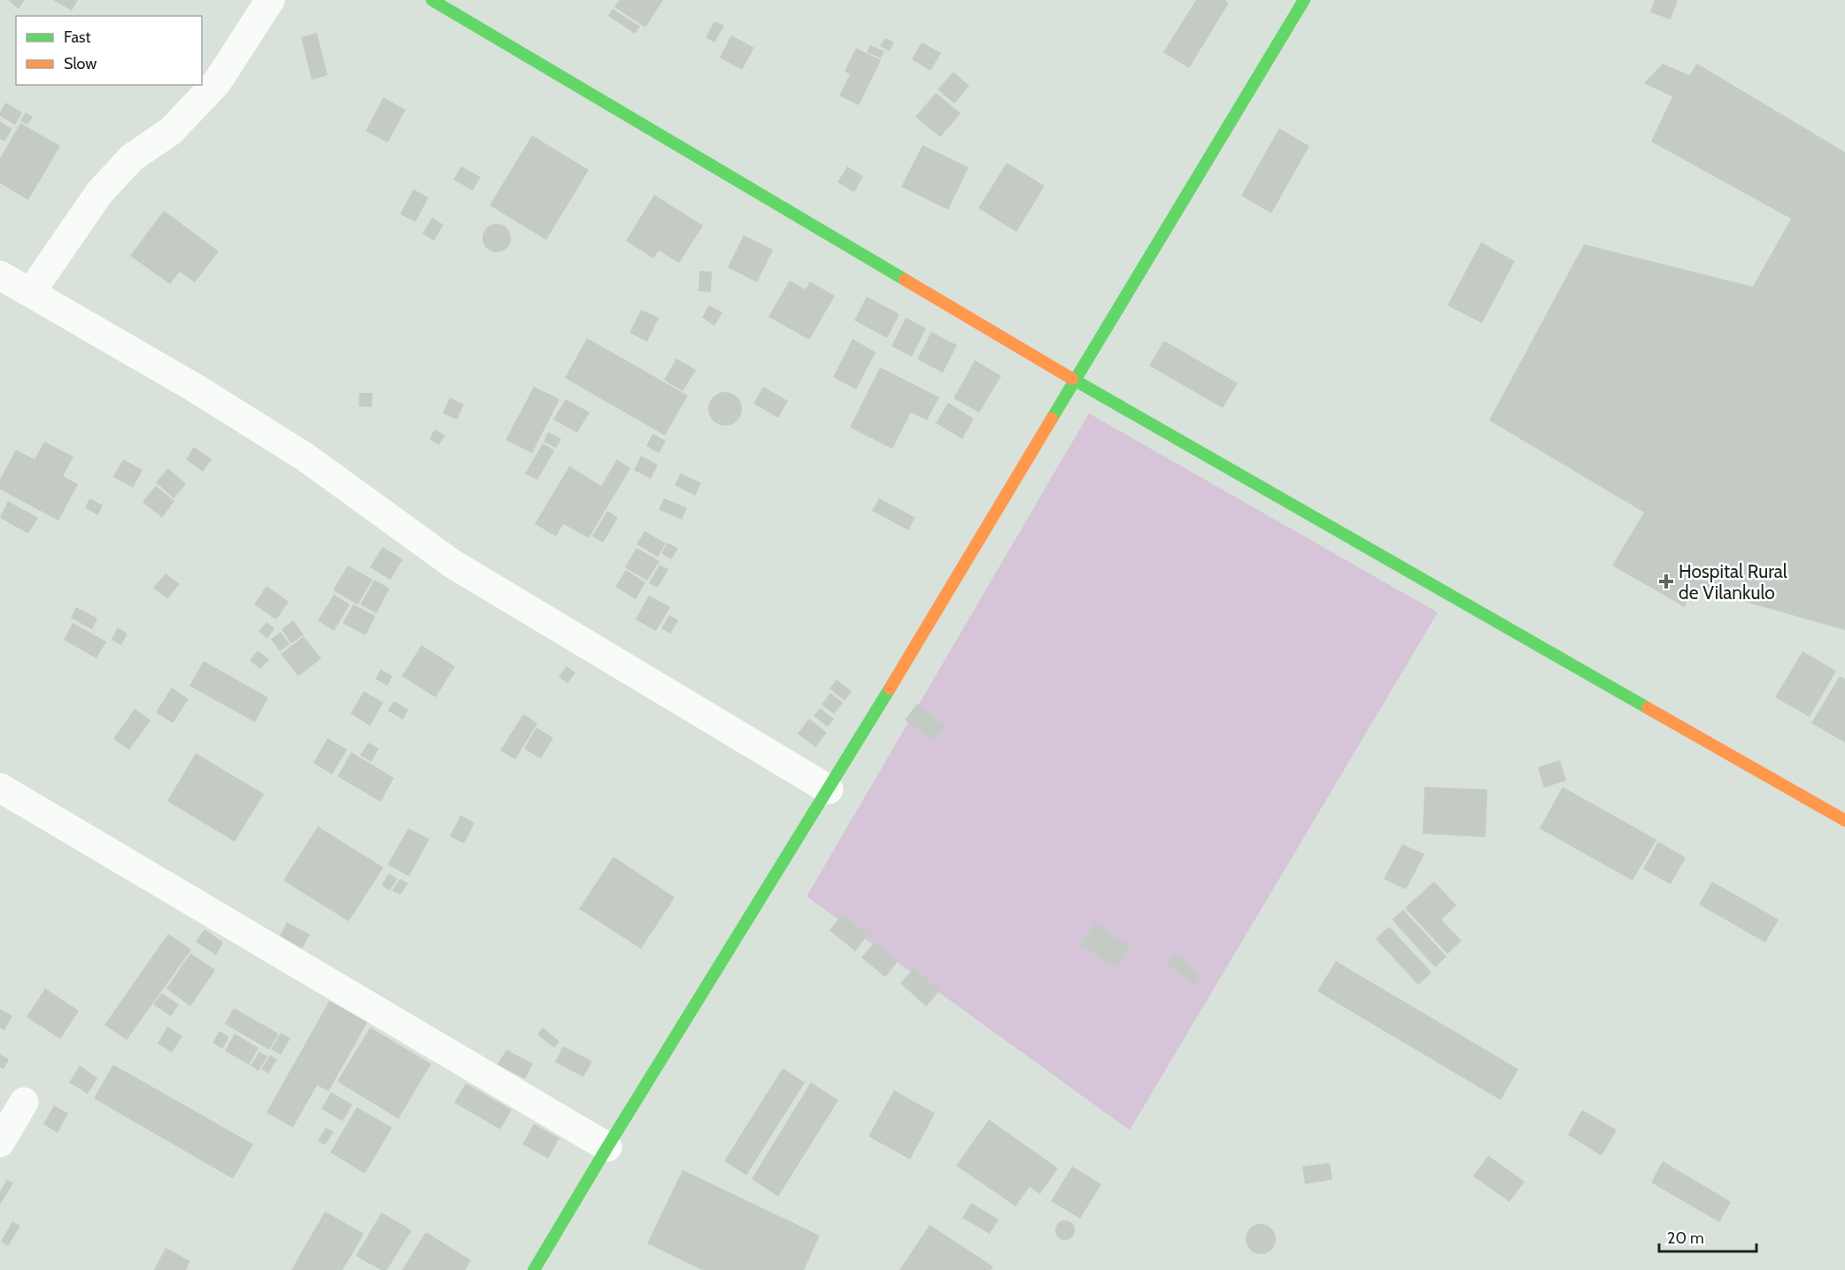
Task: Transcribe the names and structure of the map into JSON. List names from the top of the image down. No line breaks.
{"places":{"health":["Hospital Rural de Vilankulo"]},"legend":["Fast","Slow"],"scale_bar":"20 m"}
